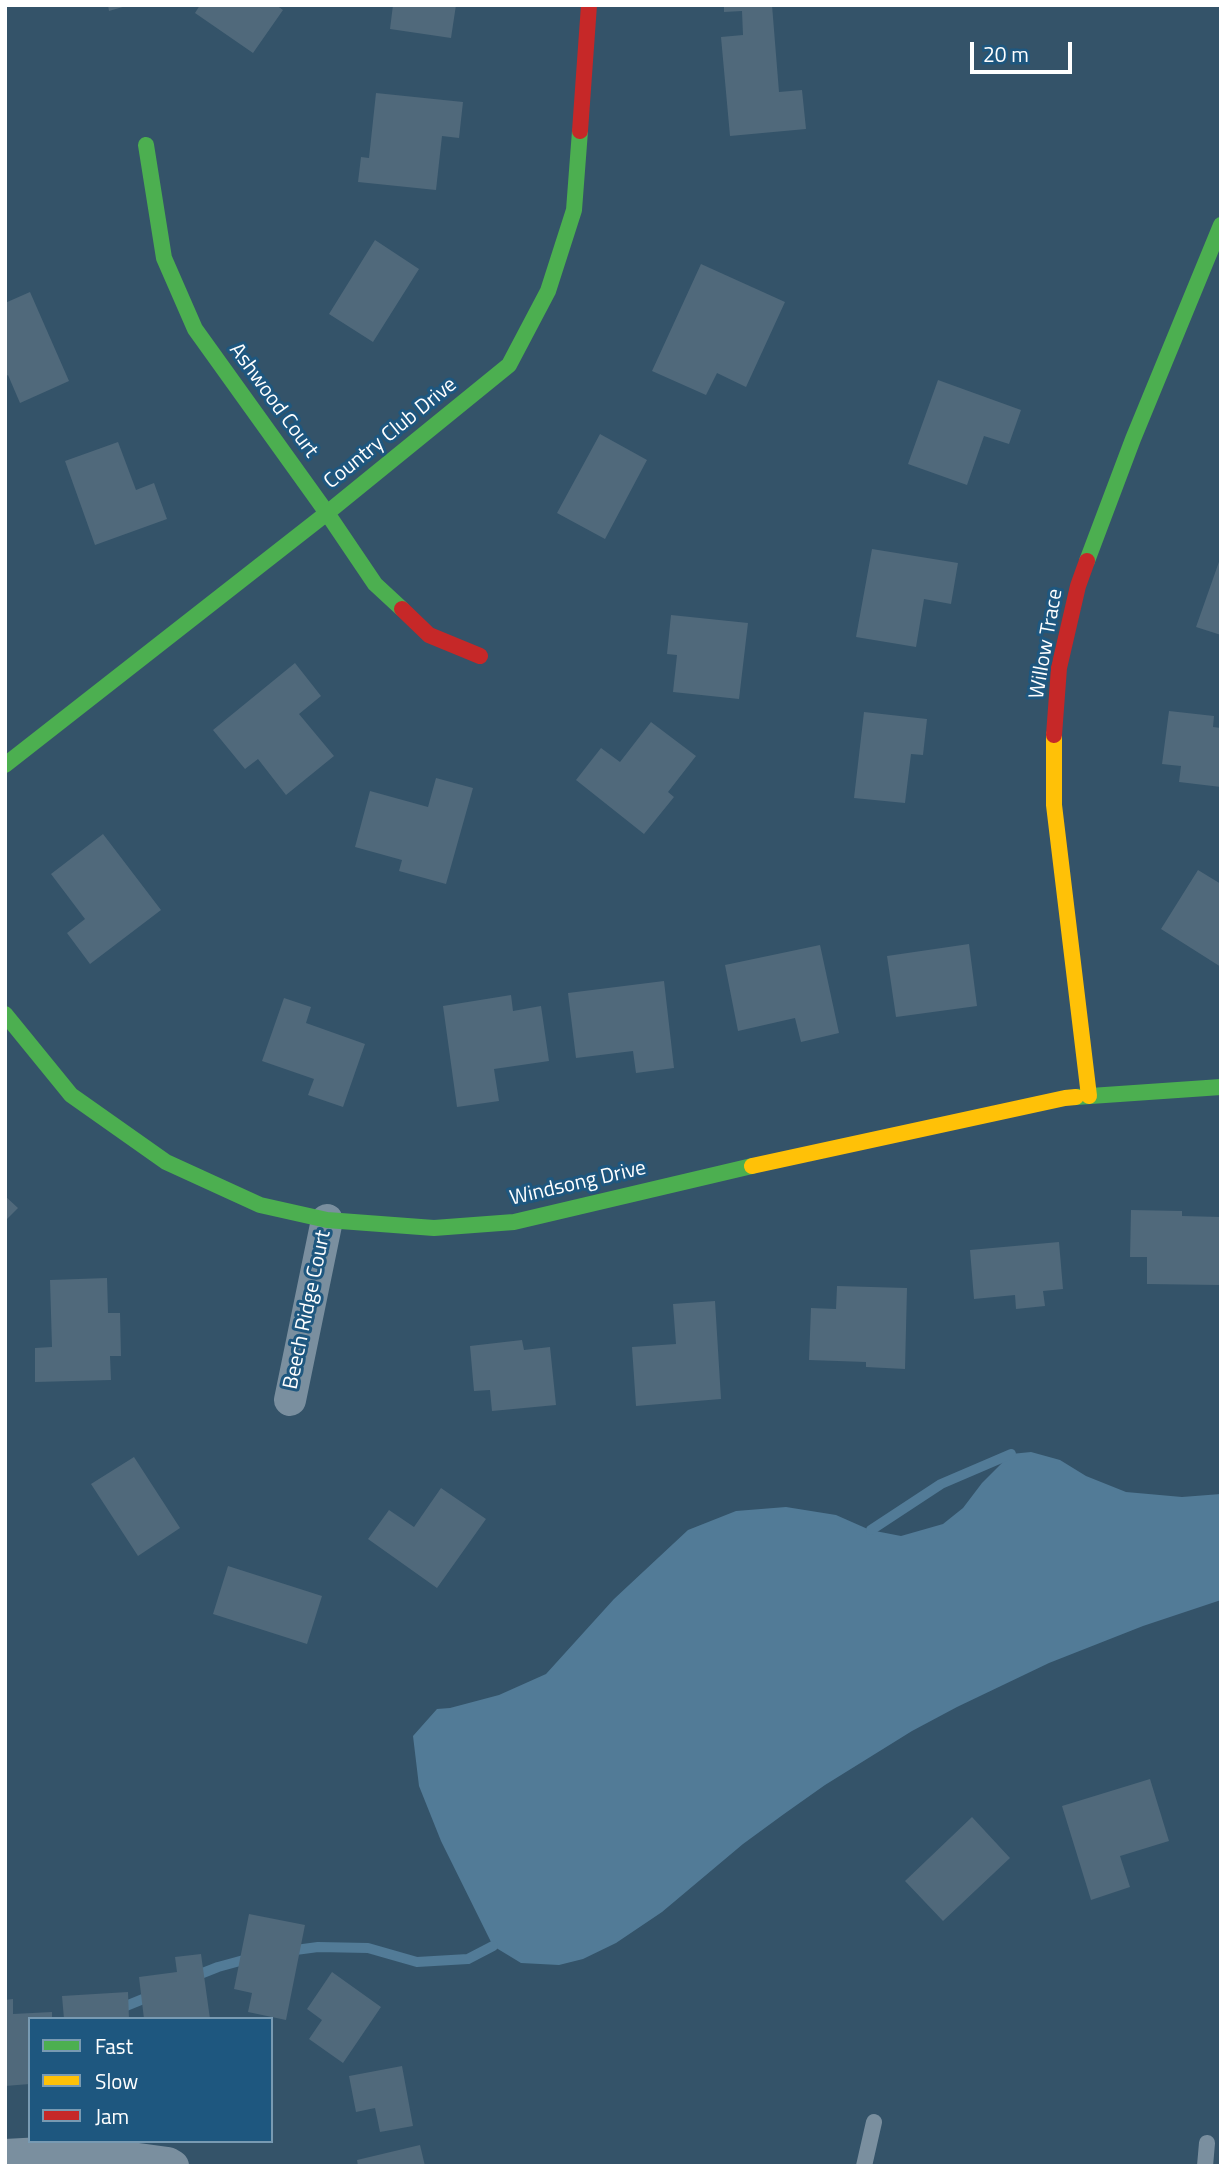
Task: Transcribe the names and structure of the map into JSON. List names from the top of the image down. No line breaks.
{"streets":{"street":["Ashwood Court","Country Club Drive","Willow Trace","Windsong Drive","Beech Ridge Court"]},"crossings":[["Ashwood Court","Country Club Drive"],["Willow Trace","Windsong Drive"],["Windsong Drive","Beech Ridge Court"]],"legend":["Fast","Slow","Jam"],"scale_bar":"20 m"}
